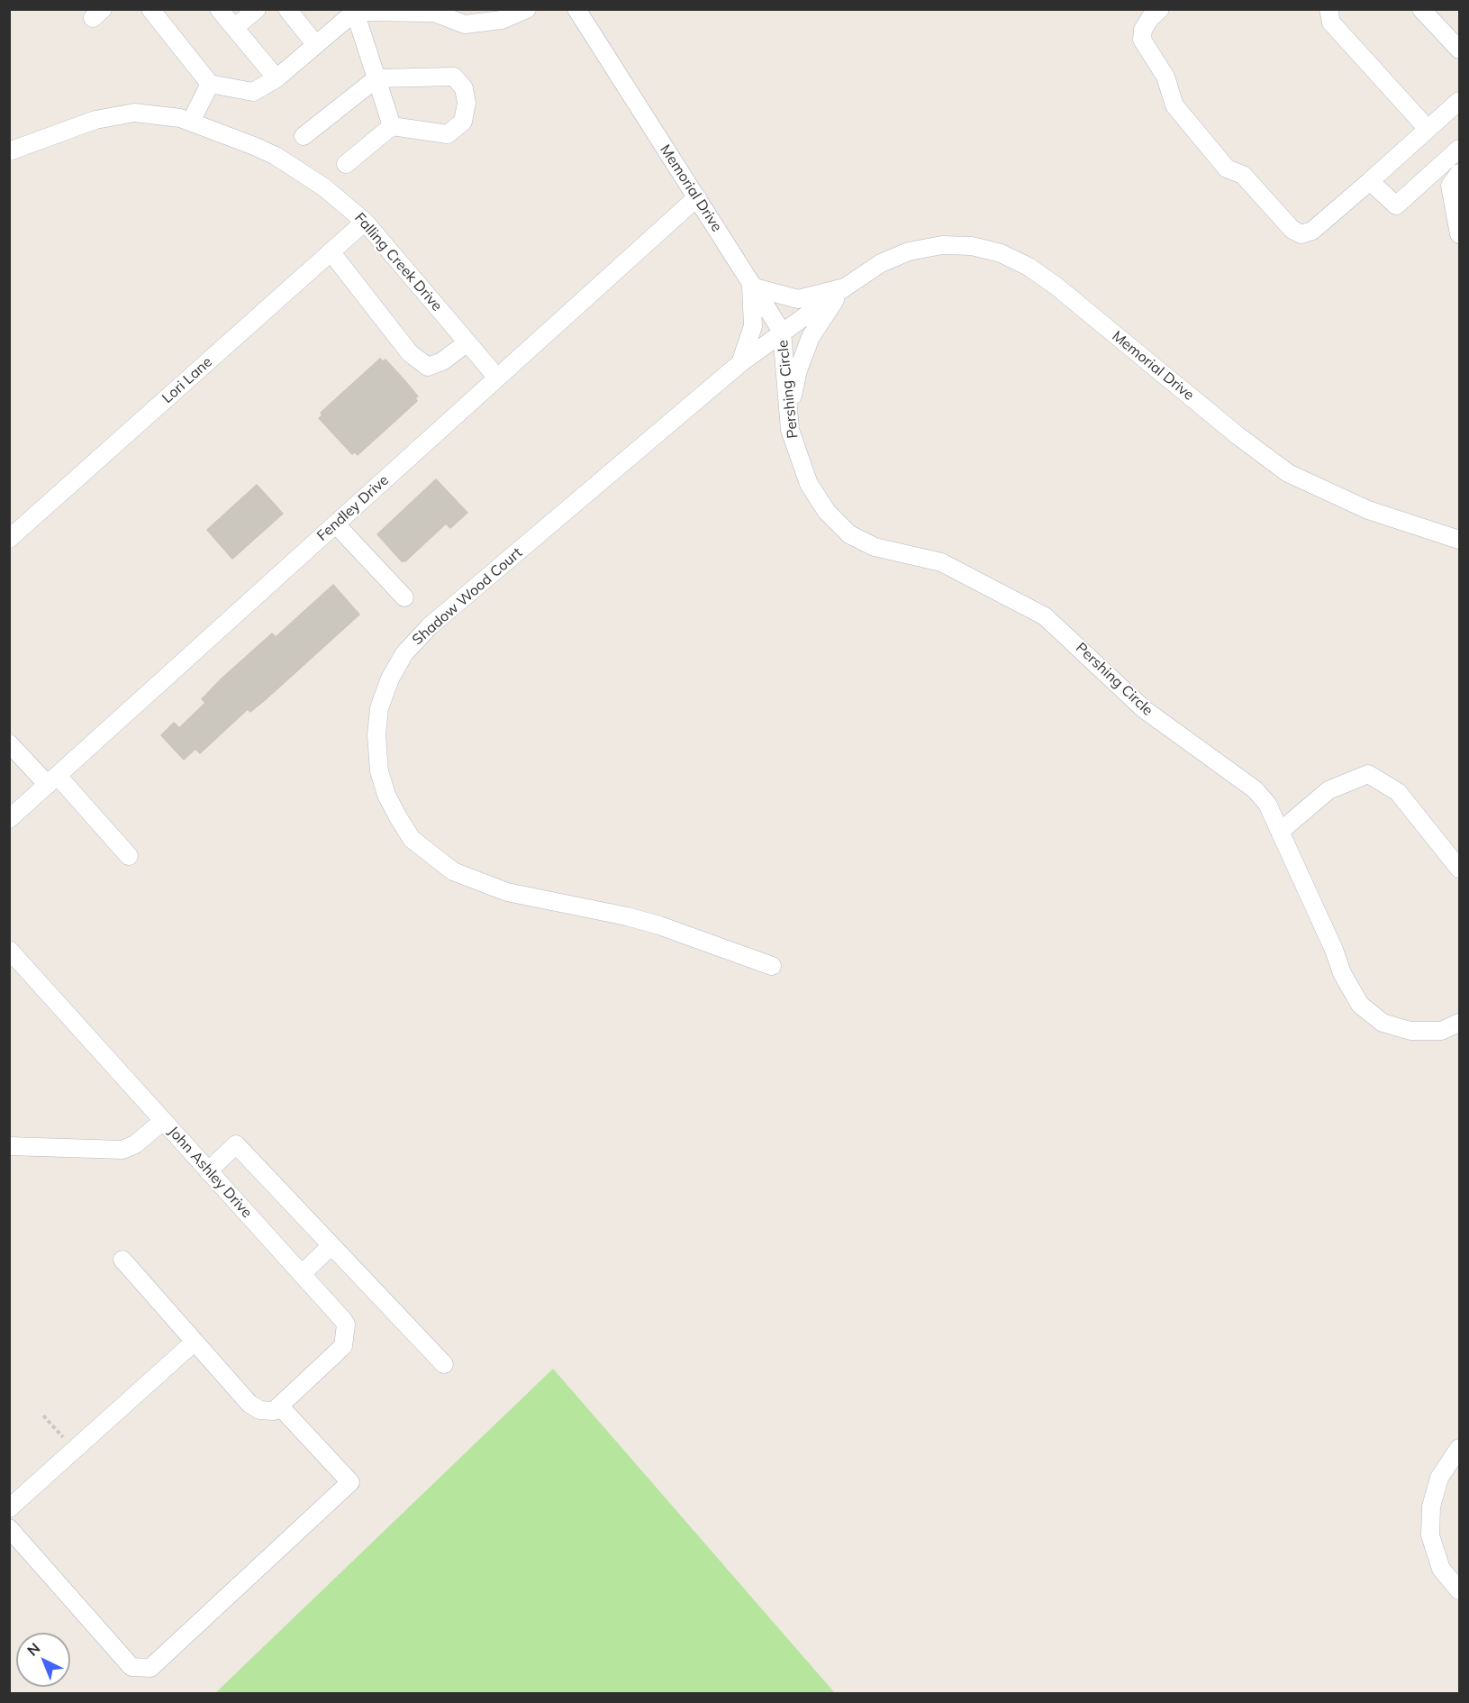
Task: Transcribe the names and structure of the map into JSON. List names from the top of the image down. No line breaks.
{"streets":{"street":["Memorial Drive","Falling Creek Drive","Lori Lane","Pershing Circle","Fendley Drive","Shadow Wood Court","John Ashley Drive"]},"crossings":[["Memorial Drive","Pershing Circle"],["Memorial Drive","Fendley Drive"],["Falling Creek Drive","Lori Lane"],["Falling Creek Drive","Fendley Drive"],["Pershing Circle","Shadow Wood Court"]],"north":"top left"}
